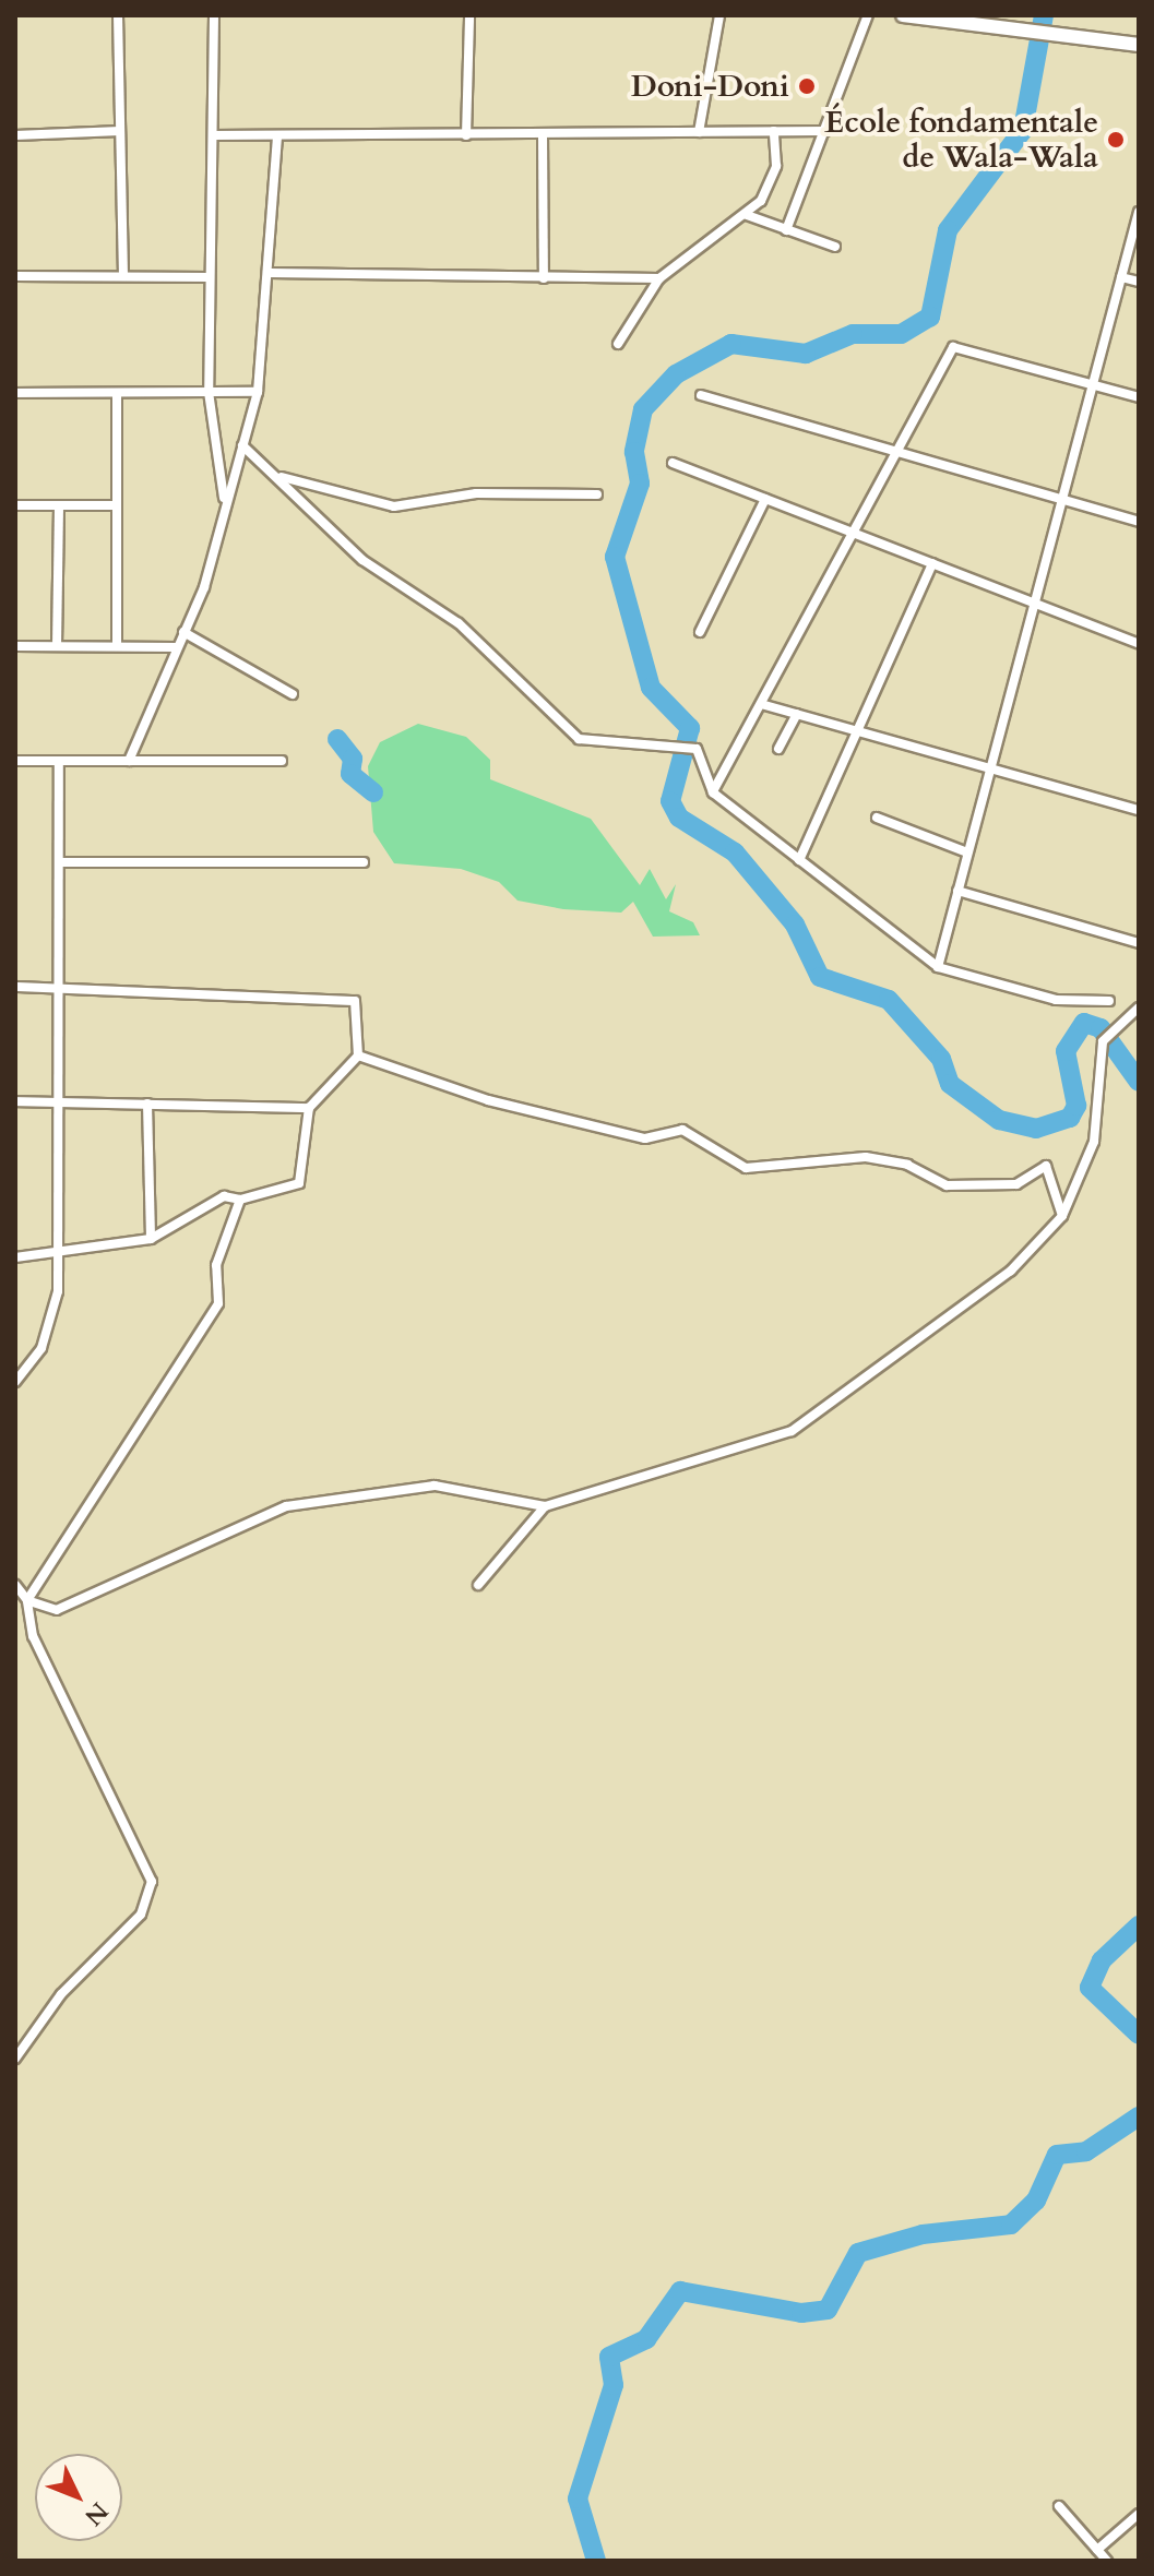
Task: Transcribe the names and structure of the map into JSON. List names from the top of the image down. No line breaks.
{"places":["Doni-Doni","École fondamentale de Wala-Wala"],"north":"bottom right"}
